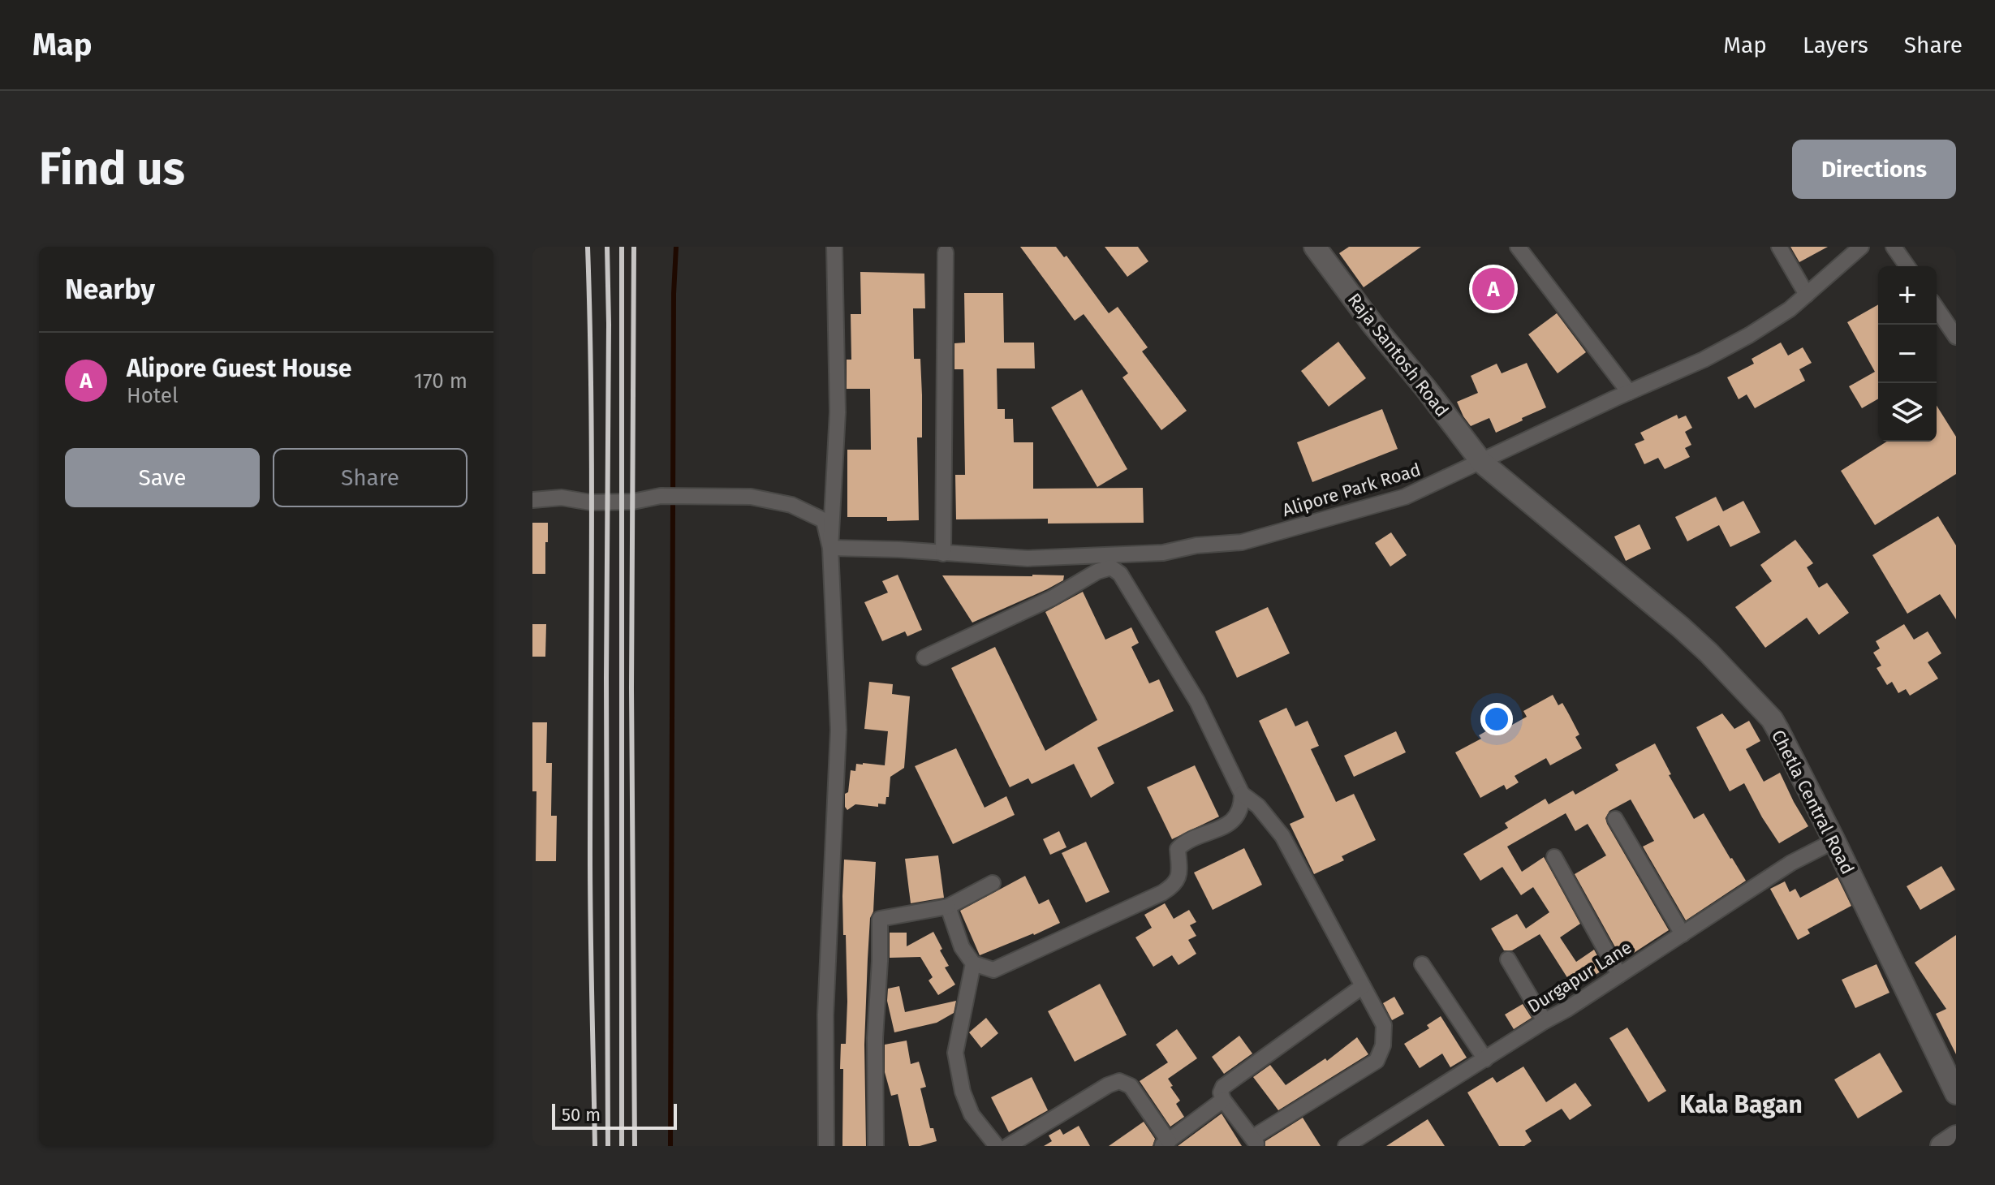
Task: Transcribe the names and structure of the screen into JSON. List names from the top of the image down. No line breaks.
{"streets":{"main road":["Raja Santosh Road","Chetla Central Road"],"street":["Alipore Park Road","Durgapur Lane"]},"crossings":[["Raja Santosh Road","Alipore Park Road"],["Raja Santosh Road","Chetla Central Road"],["Alipore Park Road","Chetla Central Road"],["Chetla Central Road","Durgapur Lane"]],"districts":["Kala Bagan"],"scale_bar":"50 m","page":{"header":"Map","nav":["Map","Layers","Share"],"buttons":["Directions",["Save","Share"]],"title":"Find us","heading":"Nearby","pins":"A","map_buttons":["+","−"],"list":[{"mark":"A","name":"Alipore Guest House","note":"Hotel","value":"170 m"}],"scale":"50 m"}}
